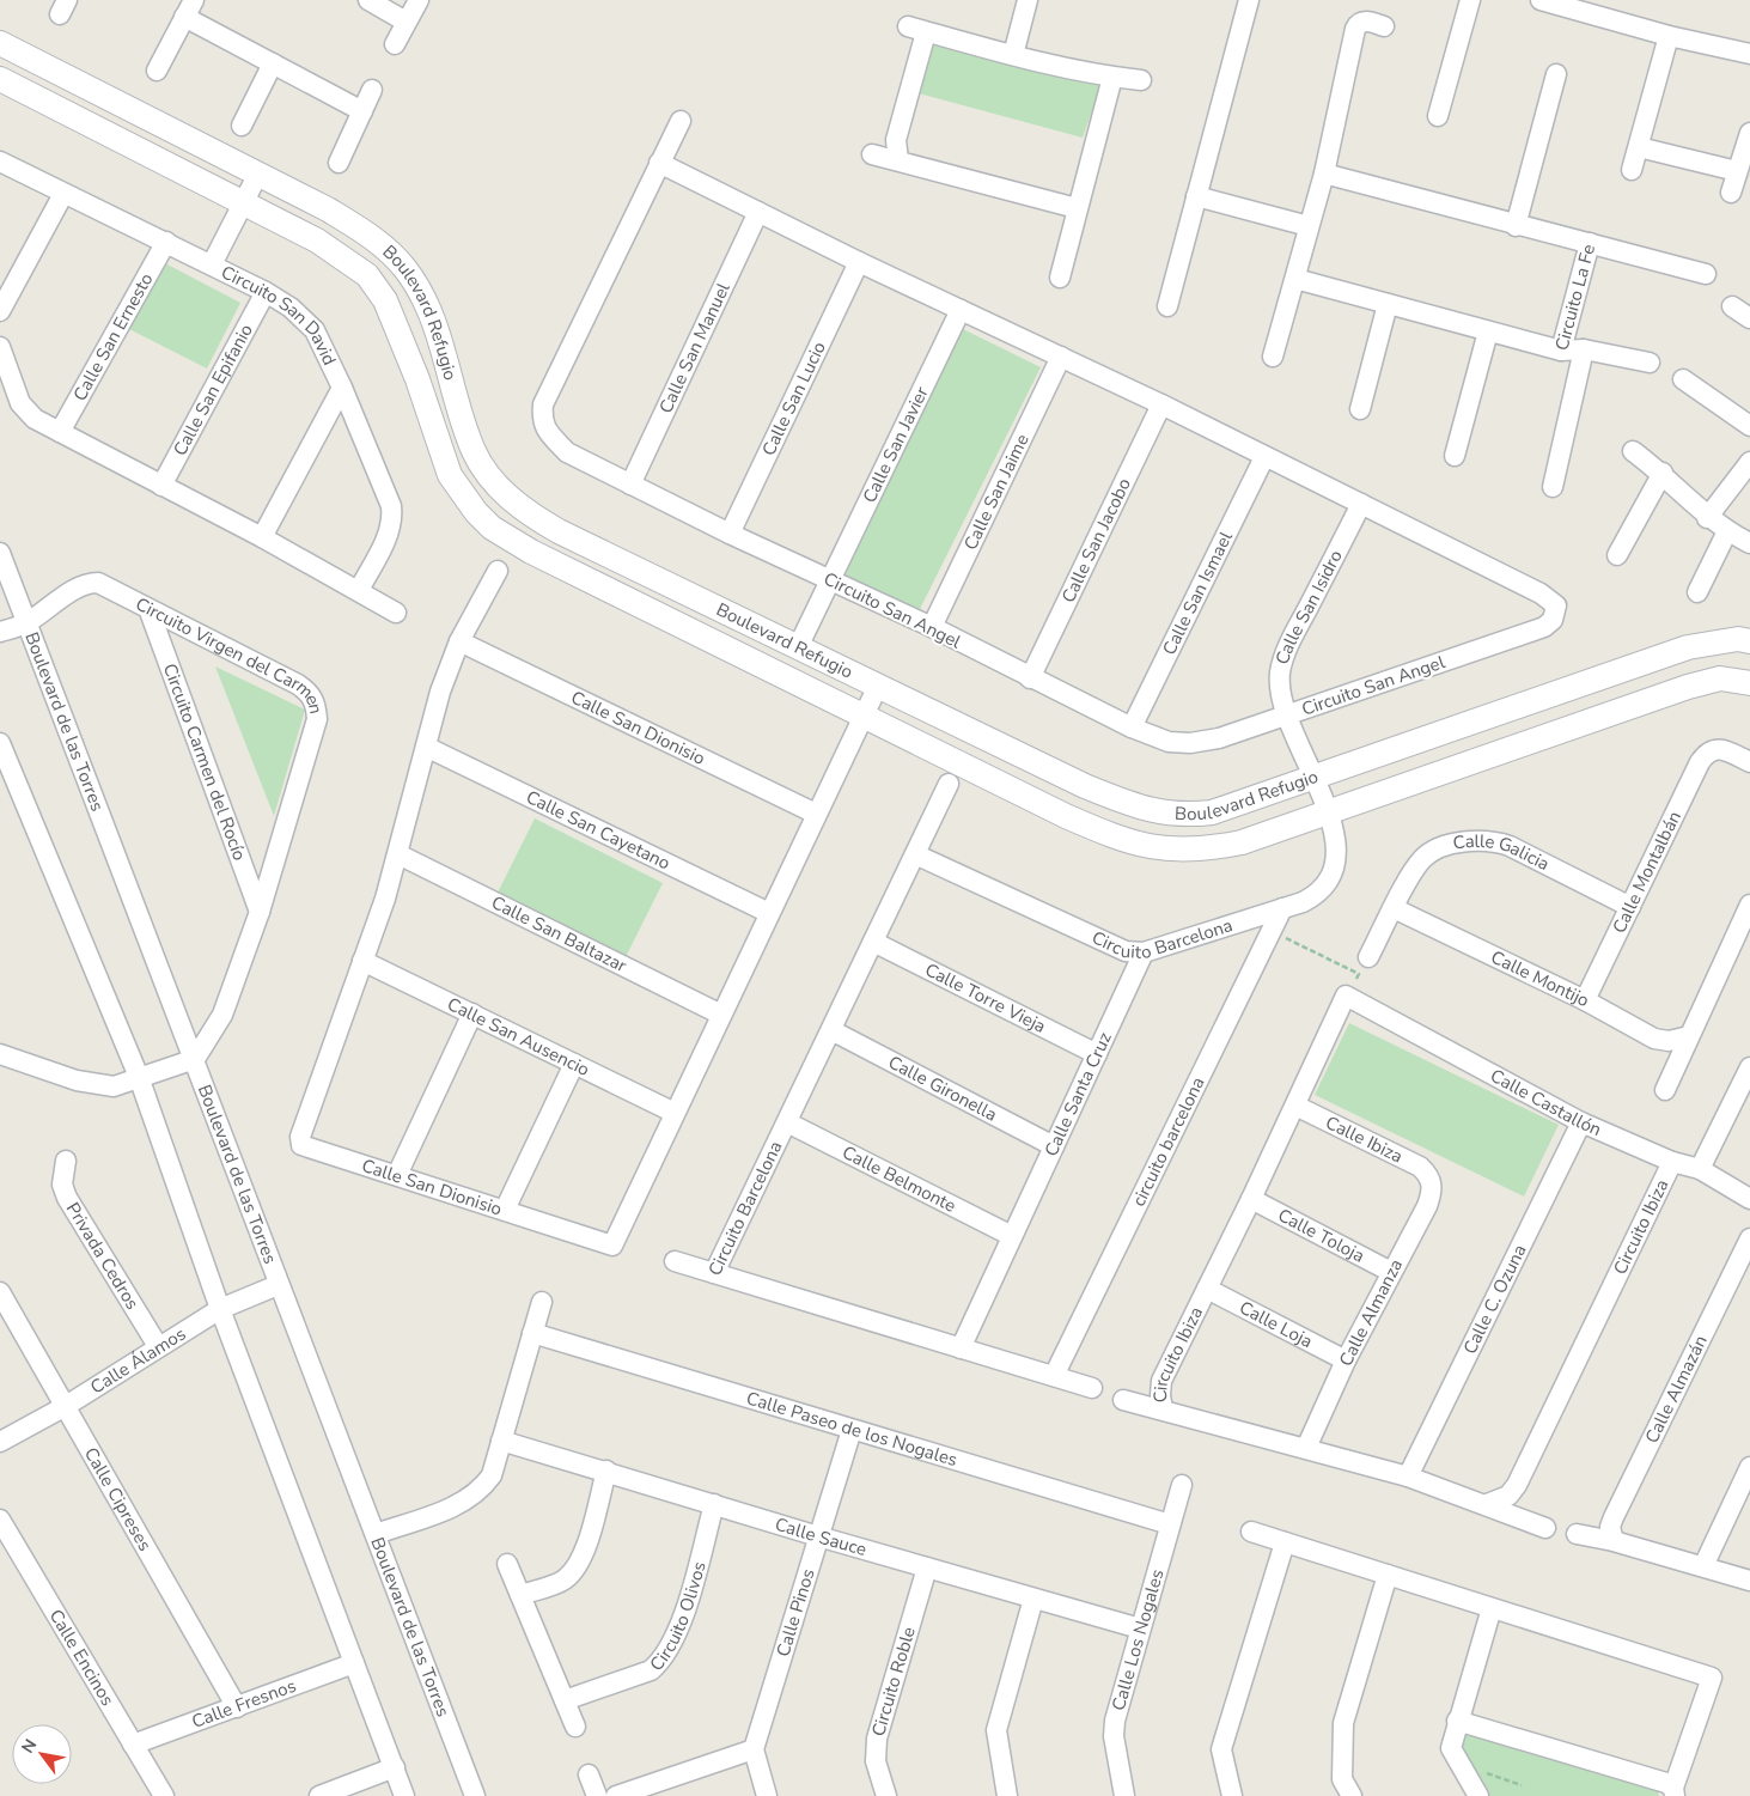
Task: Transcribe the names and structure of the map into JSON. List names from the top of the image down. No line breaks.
{"streets":{"street":["Circuito La Fe","Boulevard Refugio","Circuito San David","Calle San Ernesto","Calle San Manuel","Calle San Epifanio","Calle San Lucio","Calle San Javier","Calle San Jaime","Calle San Jacobo","Calle San Ismael","Calle San Isidro","Circuito San Angel","Circuito Virgen del Carmen","Boulevard de las Torres","Calle San Dionisio","Circuito Carmen del Rocío","Calle San Cayetano","Calle Galicia","Calle Montalbán","Circuito Barcelona","Calle San Baltazar","Calle Montijo","Calle Torre Vieja","Calle San Ausencio","Calle Gironella","Calle Santa Cruz","Calle Castallón","Calle Ibiza","circuito barcelona","Calle Belmonte","Circuito Ibiza","Calle Toloja","Privada Cedros","Calle C. Ozuna","Calle Almanza","Calle Loja","Calle Álamos","Calle Almazán","Calle Paseo de los Nogales","Calle Cipreses","Calle Sauce","Circuito Olivos","Calle Pinos","Calle Los Nogales","Calle Encinos","Circuito Roble","Calle Fresnos"]},"crossings":[["Boulevard Refugio","Calle San Javier"],["Boulevard Refugio","Calle San Dionisio"],["Boulevard Refugio","Circuito Barcelona"],["Circuito San David","Calle San Ernesto"],["Circuito San David","Calle San Epifanio"],["Calle San Manuel","Circuito San Angel"],["Calle San Lucio","Circuito San Angel"],["Calle San Javier","Circuito San Angel"],["Calle San Jaime","Circuito San Angel"],["Calle San Jacobo","Circuito San Angel"],["Calle San Ismael","Circuito San Angel"],["Calle San Isidro","Circuito San Angel"],["Circuito Virgen del Carmen","Boulevard de las Torres"],["Circuito Virgen del Carmen","Circuito Carmen del Rocío"],["Boulevard de las Torres","Calle Álamos"],["Calle San Dionisio","Calle San Cayetano"],["Calle San Dionisio","Calle San Baltazar"],["Calle San Dionisio","Calle San Ausencio"],["Calle Galicia","Calle Montalbán"],["Calle Galicia","Calle Montijo"],["Calle Montalbán","Calle Montijo"],["Circuito Barcelona","Calle Torre Vieja"],["Circuito Barcelona","Calle Gironella"],["Circuito Barcelona","Calle Santa Cruz"],["Circuito Barcelona","circuito barcelona"],["Circuito Barcelona","Calle Belmonte"],["Calle Torre Vieja","Calle Santa Cruz"],["Calle Gironella","Calle Santa Cruz"],["Calle Santa Cruz","Calle Belmonte"],["Calle Castallón","Circuito Ibiza"],["Calle Castallón","Calle C. Ozuna"],["Calle Ibiza","Circuito Ibiza"],["Calle Ibiza","Calle Almanza"],["Circuito Ibiza","Calle Toloja"],["Circuito Ibiza","Calle C. Ozuna"],["Circuito Ibiza","Calle Almanza"],["Circuito Ibiza","Calle Loja"],["Calle Toloja","Calle Almanza"],["Privada Cedros","Calle Álamos"],["Calle Almanza","Calle Loja"],["Calle Álamos","Calle Cipreses"],["Calle Paseo de los Nogales","Calle Pinos"],["Calle Paseo de los Nogales","Calle Los Nogales"],["Calle Cipreses","Calle Fresnos"],["Calle Sauce","Circuito Olivos"],["Calle Sauce","Calle Pinos"],["Calle Sauce","Calle Los Nogales"],["Calle Sauce","Circuito Roble"],["Calle Encinos","Calle Fresnos"]],"north":"top left"}
